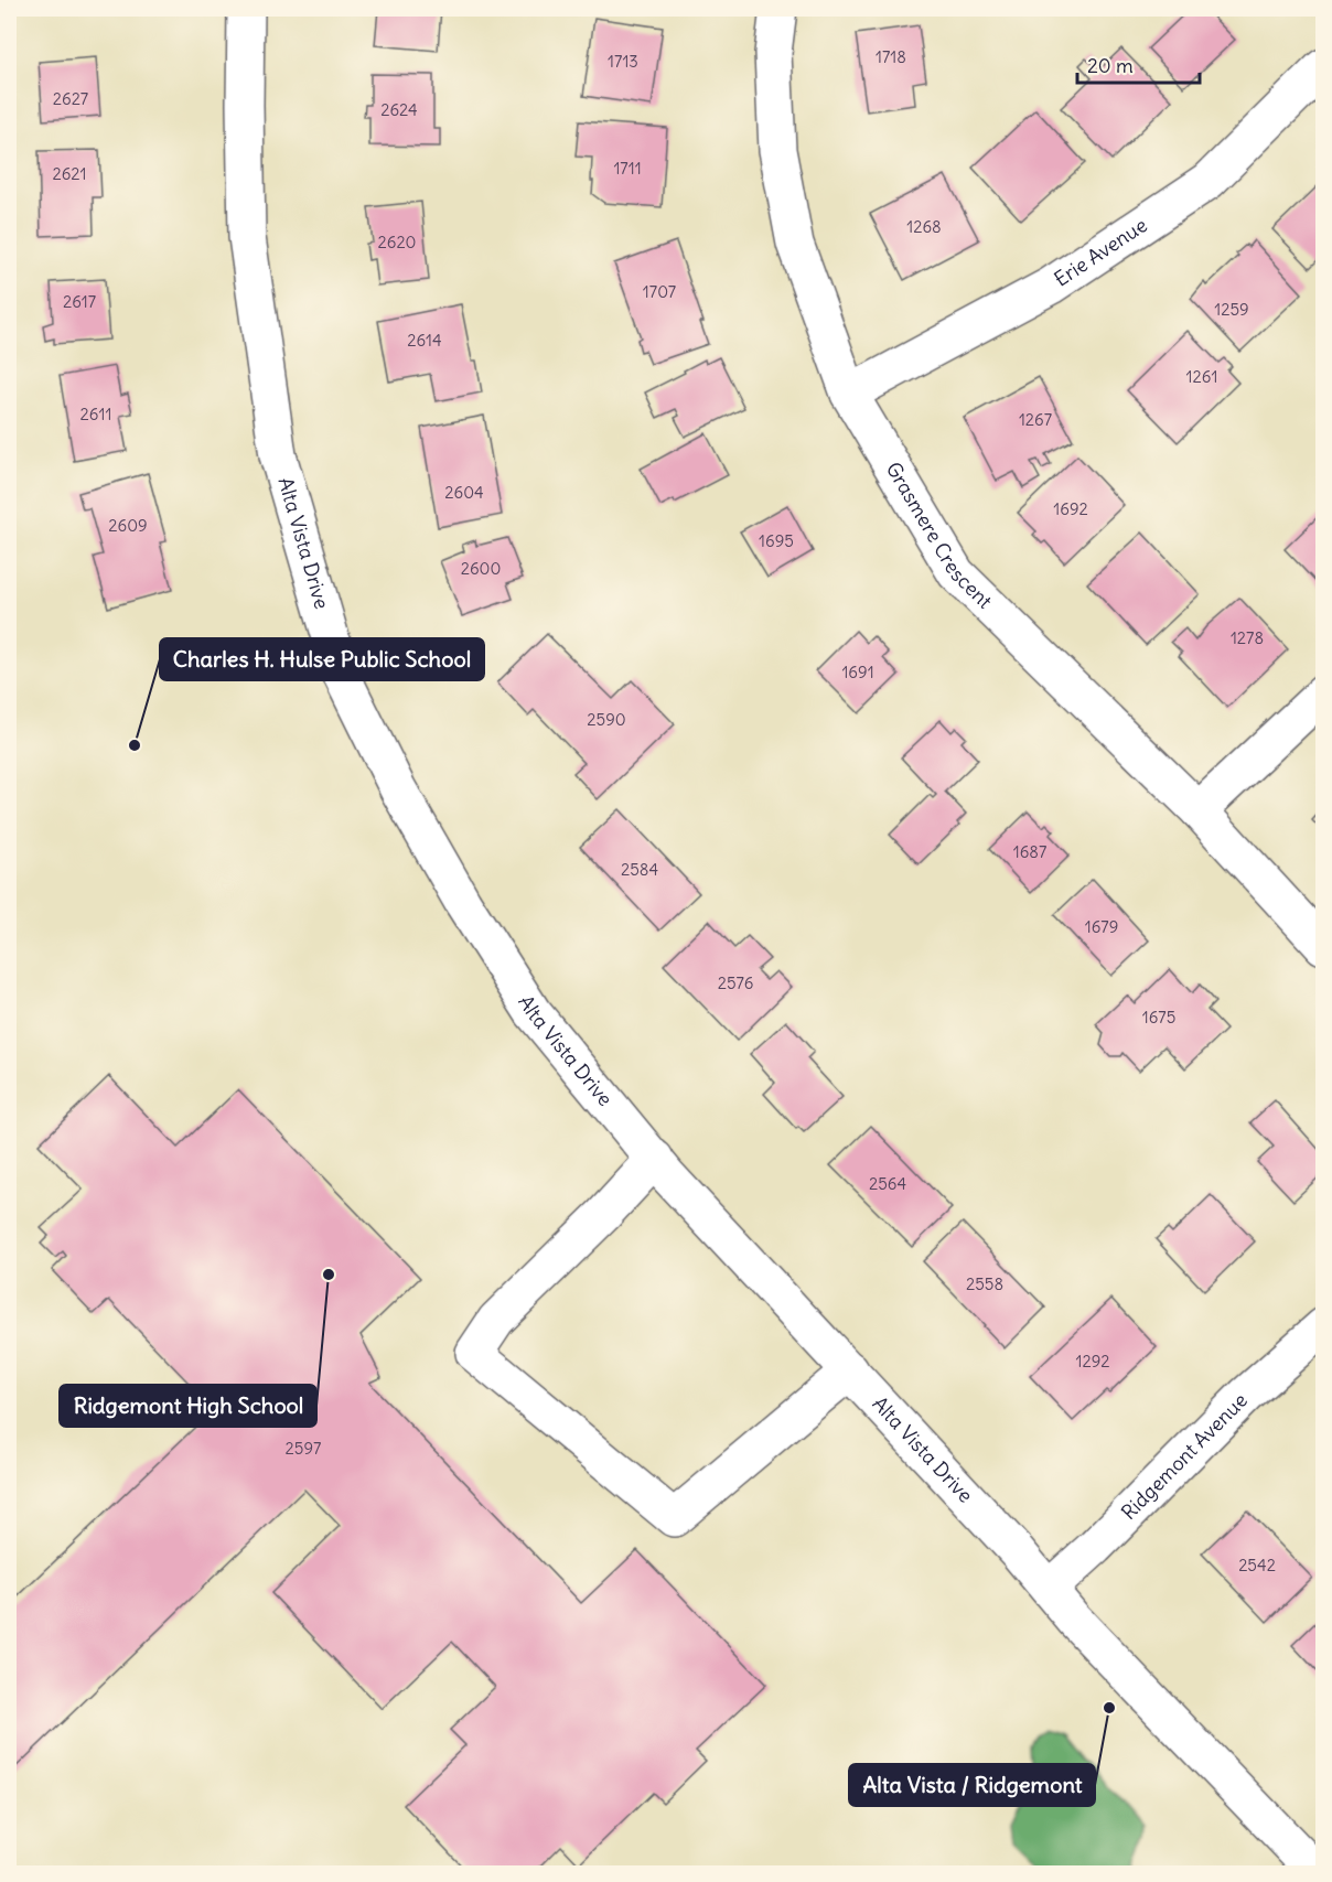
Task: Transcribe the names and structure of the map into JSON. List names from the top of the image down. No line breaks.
{"streets":{"street":["Erie Avenue","Grasmere Crescent","Alta Vista Drive","Ridgemont Avenue"]},"crossings":[["Erie Avenue","Grasmere Crescent"],["Alta Vista Drive","Ridgemont Avenue"]],"places":["Charles H. Hulse Public School","Ridgemont High School","Alta Vista / Ridgemont"],"house_numbers":["1718","1713","2627","2624","1711","2621","1268","2620","1707","2617","1259","2614","1261","2611","1267","2604","1692","2609","1695","2600","1278","1691","2590","1687","2584","1679","2576","1675","2564","2558","1292","2597","2542"],"scale_bar":"20 m"}
